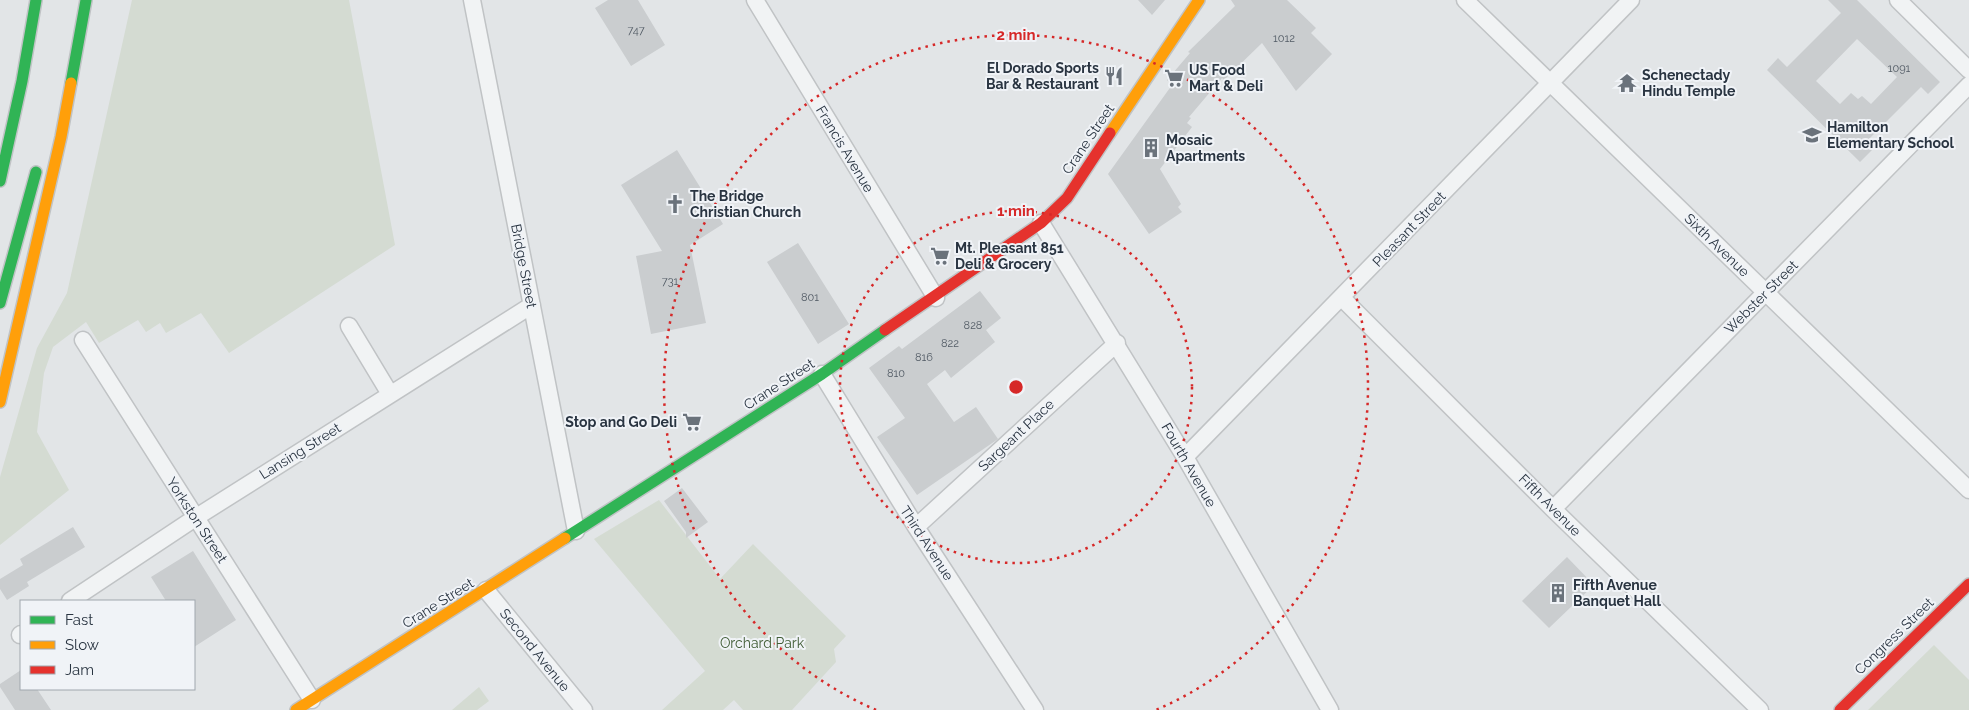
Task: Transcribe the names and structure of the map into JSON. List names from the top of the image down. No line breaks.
{"streets":{"main road":["Crane Street","Congress Street"],"street":["Francis Avenue","Pleasant Street","Sixth Avenue","Bridge Street","Webster Street","Sargeant Place","Lansing Street","Fourth Avenue","Fifth Avenue","Yorkston Street","Third Avenue","Second Avenue"]},"crossings":[["Crane Street","Francis Avenue"],["Crane Street","Bridge Street"],["Crane Street","Fourth Avenue"],["Crane Street","Yorkston Street"],["Crane Street","Third Avenue"],["Crane Street","Second Avenue"],["Pleasant Street","Sixth Avenue"],["Pleasant Street","Fourth Avenue"],["Pleasant Street","Fifth Avenue"],["Sixth Avenue","Webster Street"],["Bridge Street","Lansing Street"],["Webster Street","Fifth Avenue"],["Sargeant Place","Fourth Avenue"],["Sargeant Place","Third Avenue"],["Lansing Street","Yorkston Street"]],"parks":["Orchard Park"],"places":{"restaurant":["El Dorado Sports Bar & Restaurant"],"supermarket":["US Food Mart & Deli","Mt. Pleasant 851 Deli & Grocery","Stop and Go Deli"],"temple":["Schenectady Hindu Temple"],"school or university":["Hamilton Elementary School"],"building":["Mosaic Apartments","Fifth Avenue Banquet Hall"],"church":["The Bridge Christian Church"]},"house_numbers":["747","1012","1091","731","801","828","822","816","810"],"legend":["Fast","Slow","Jam"],"rings":["2 min","1 min"]}
